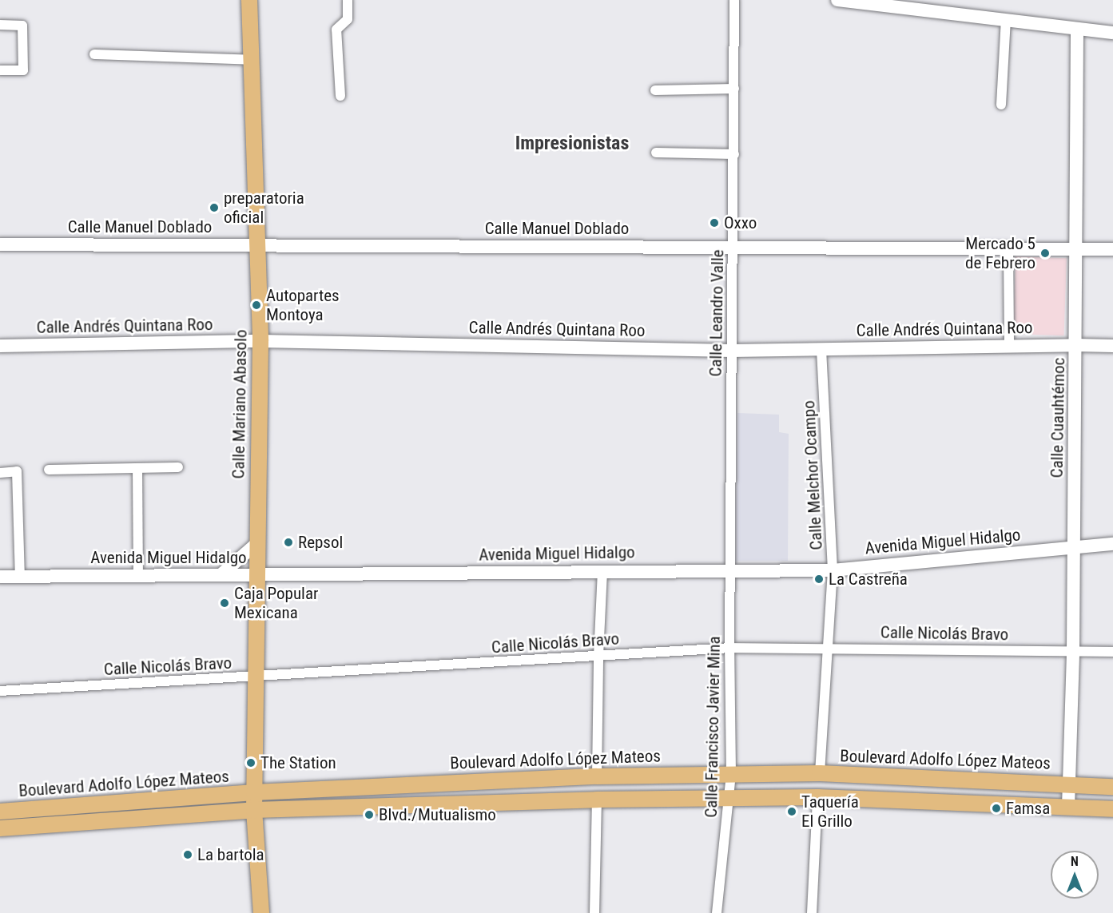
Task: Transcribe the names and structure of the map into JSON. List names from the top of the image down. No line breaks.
{"streets":{"main road":["Calle Manuel Doblado","Calle Andrés Quintana Roo","Calle Mariano Abasolo","Calle Cuauhtémoc","Avenida Miguel Hidalgo","Boulevard Adolfo López Mateos"],"street":["Calle Leandro Valle","Calle Melchor Ocampo","Calle Nicolás Bravo","Calle Francisco Javier Mina"]},"crossings":[["Calle Manuel Doblado","Calle Leandro Valle"],["Calle Manuel Doblado","Calle Mariano Abasolo"],["Calle Manuel Doblado","Calle Cuauhtémoc"],["Calle Leandro Valle","Calle Andrés Quintana Roo"],["Calle Leandro Valle","Avenida Miguel Hidalgo"],["Calle Leandro Valle","Calle Francisco Javier Mina"],["Calle Andrés Quintana Roo","Calle Mariano Abasolo"],["Calle Andrés Quintana Roo","Calle Cuauhtémoc"],["Calle Andrés Quintana Roo","Calle Melchor Ocampo"],["Calle Mariano Abasolo","Avenida Miguel Hidalgo"],["Calle Mariano Abasolo","Calle Nicolás Bravo"],["Calle Mariano Abasolo","Boulevard Adolfo López Mateos"],["Calle Cuauhtémoc","Avenida Miguel Hidalgo"],["Calle Cuauhtémoc","Calle Nicolás Bravo"],["Calle Cuauhtémoc","Boulevard Adolfo López Mateos"],["Calle Melchor Ocampo","Avenida Miguel Hidalgo"],["Calle Melchor Ocampo","Calle Nicolás Bravo"],["Calle Melchor Ocampo","Boulevard Adolfo López Mateos"],["Avenida Miguel Hidalgo","Calle Francisco Javier Mina"],["Calle Nicolás Bravo","Calle Francisco Javier Mina"],["Calle Francisco Javier Mina","Boulevard Adolfo López Mateos"]],"districts":["Impresionistas"],"places":["preparatoria oficial","Oxxo","Mercado 5 de Febrero","Autopartes Montoya","Repsol","La Castreña","Caja Popular Mexicana","The Station","Famsa","Taquería El Grillo","Blvd./Mutualismo","La bartola"],"north":"top"}
